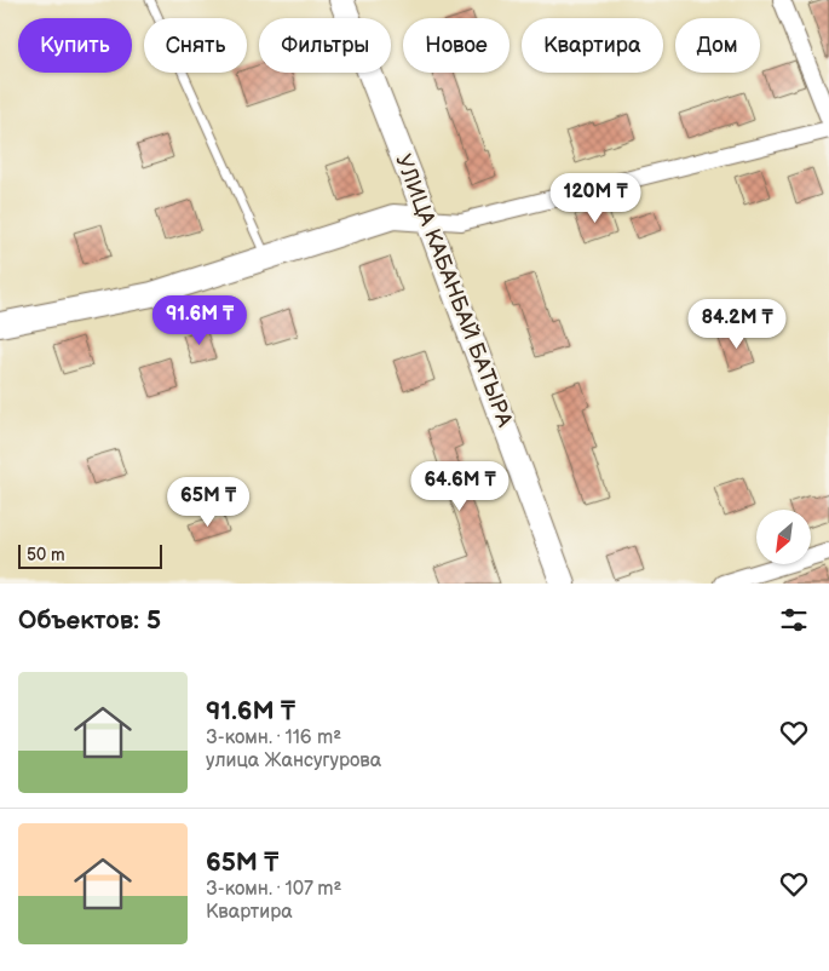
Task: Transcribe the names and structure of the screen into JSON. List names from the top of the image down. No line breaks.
{"streets":{"street":["УЛИЦА КАБАНБАЙ БАТЫРА"]},"scale_bar":"50 m","north":"bottom left","page":{"chip":["Купить","Снять","Фильтры","Новое","Квартира","Дом"],"price":["120M ₸","91.6M ₸","84.2M ₸","64.6M ₸","65M ₸"],"scale":"50 m","heading":"Объектов: 5","list":[{"name":"91.6M ₸","note":"3-комн. · 116 m² · улица Жансугурова"},{"name":"65M ₸","note":"3-комн. · 107 m² · Квартира"}]}}
